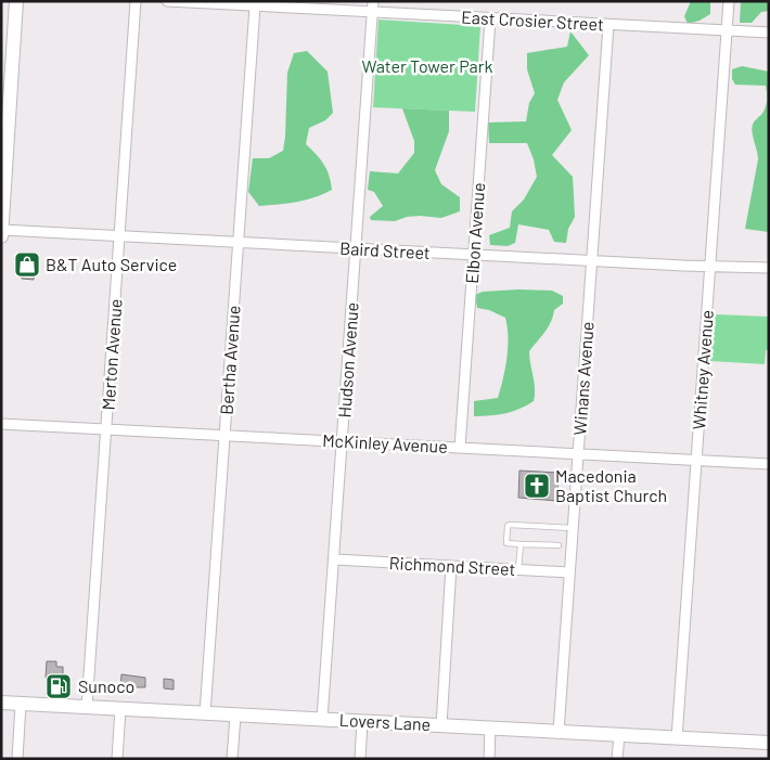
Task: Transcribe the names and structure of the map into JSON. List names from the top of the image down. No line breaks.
{"streets":{"street":["East Crosier Street","Elbon Avenue","Baird Street","Merton Avenue","Bertha Avenue","Hudson Avenue","Whitney Avenue","Winans Avenue","McKinley Avenue","Richmond Street","Lovers Lane"]},"crossings":[["East Crosier Street","Elbon Avenue"],["East Crosier Street","Bertha Avenue"],["East Crosier Street","Hudson Avenue"],["East Crosier Street","Whitney Avenue"],["East Crosier Street","Winans Avenue"],["Elbon Avenue","Baird Street"],["Elbon Avenue","McKinley Avenue"],["Baird Street","Merton Avenue"],["Baird Street","Bertha Avenue"],["Baird Street","Hudson Avenue"],["Baird Street","Whitney Avenue"],["Baird Street","Winans Avenue"],["Merton Avenue","McKinley Avenue"],["Merton Avenue","Lovers Lane"],["Bertha Avenue","McKinley Avenue"],["Bertha Avenue","Lovers Lane"],["Hudson Avenue","McKinley Avenue"],["Hudson Avenue","Richmond Street"],["Hudson Avenue","Lovers Lane"],["Whitney Avenue","McKinley Avenue"],["Whitney Avenue","Lovers Lane"],["Winans Avenue","McKinley Avenue"],["Winans Avenue","Richmond Street"],["Winans Avenue","Lovers Lane"]],"parks":["Water Tower Park"],"places":{"shop":["B&T Auto Service"],"church":["Macedonia Baptist Church"],"fuel station":["Sunoco"]}}
